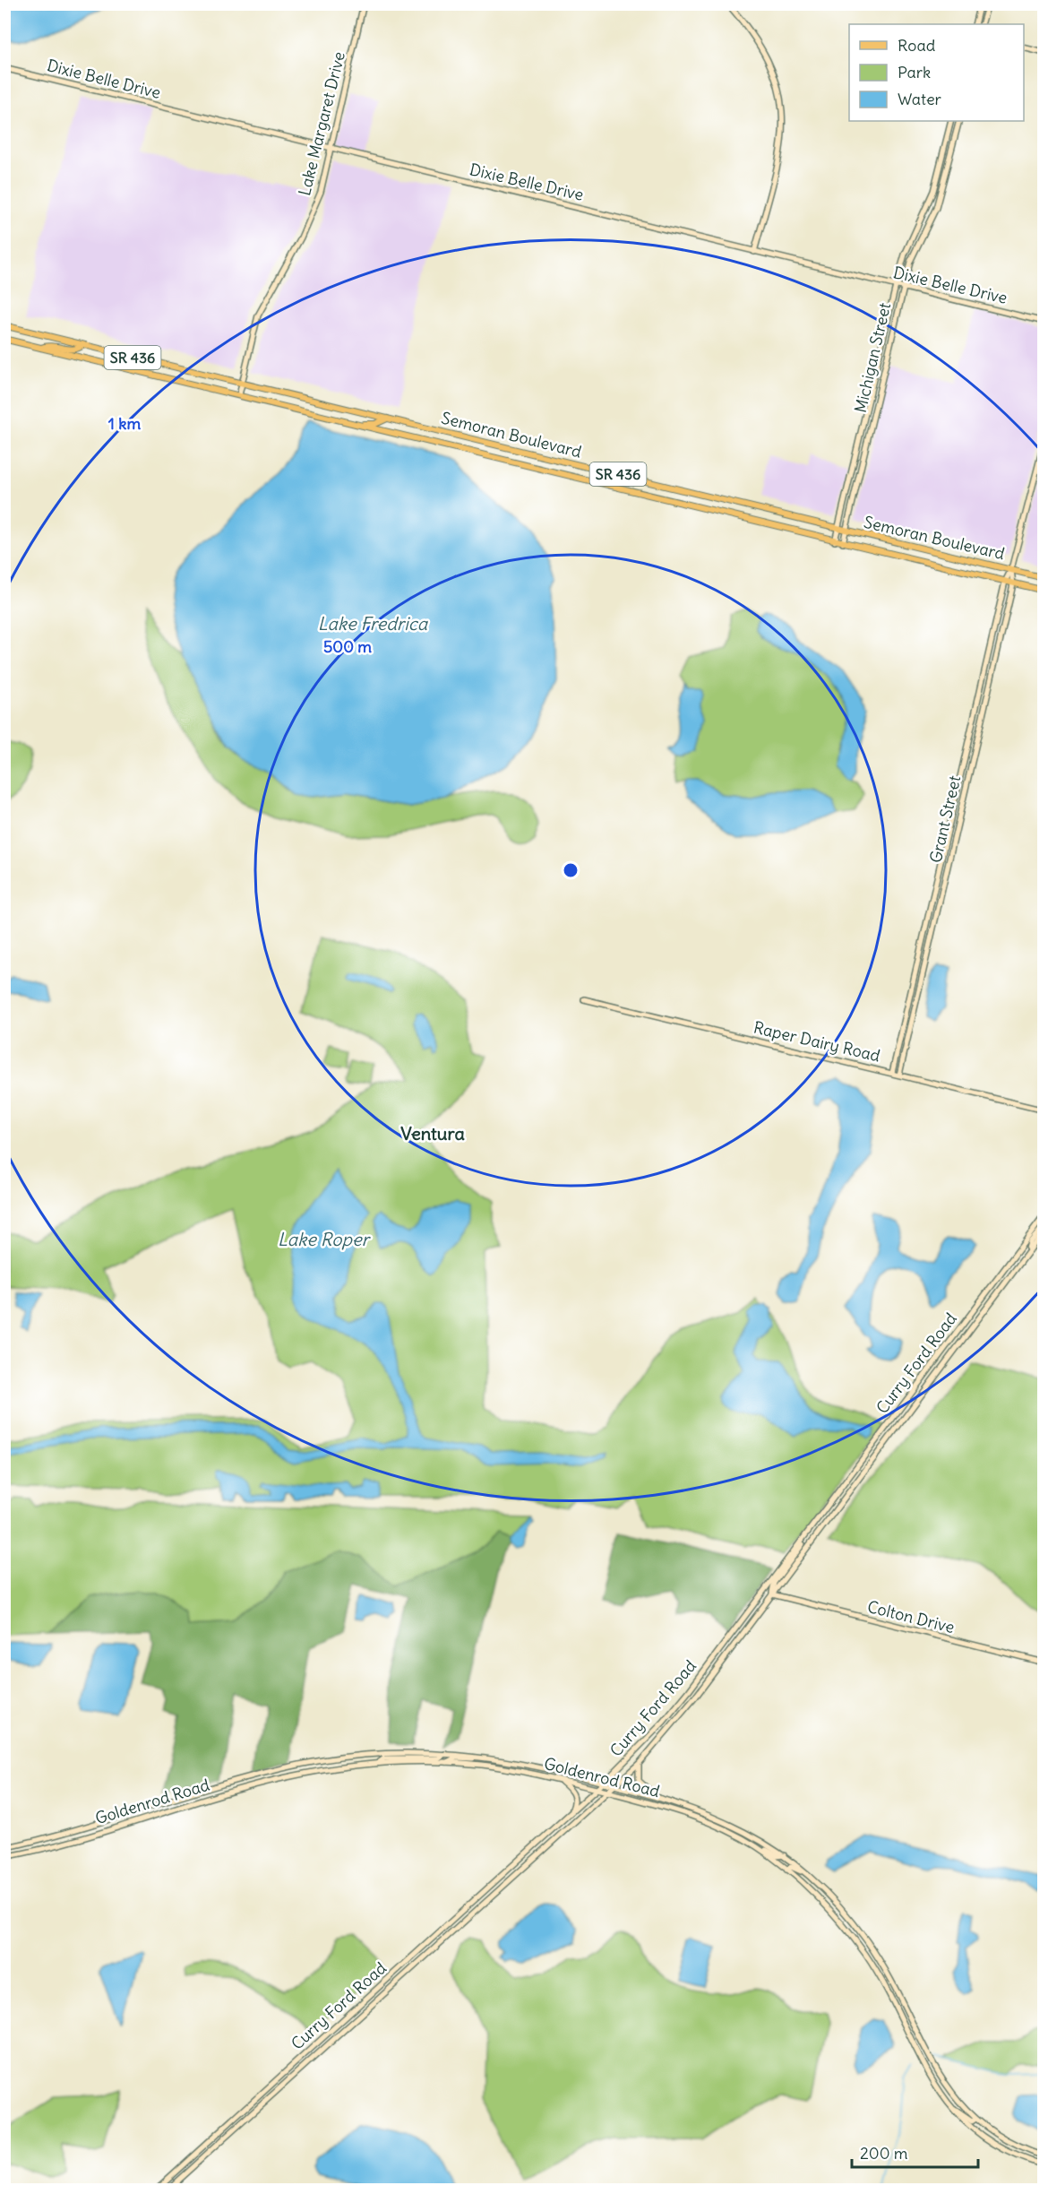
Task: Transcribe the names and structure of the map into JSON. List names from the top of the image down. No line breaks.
{"streets":{"main road":["SR 436","Semoran Boulevard"],"street":["Dixie Belle Drive","Lake Margaret Drive","Michigan Street","Grant Street","Raper Dairy Road","Curry Ford Road","Colton Drive","Goldenrod Road"]},"crossings":[["Dixie Belle Drive","Lake Margaret Drive"],["Dixie Belle Drive","Michigan Street"],["Lake Margaret Drive","Semoran Boulevard"],["Michigan Street","Semoran Boulevard"],["Semoran Boulevard","Grant Street"],["Grant Street","Raper Dairy Road"],["Curry Ford Road","Colton Drive"],["Curry Ford Road","Goldenrod Road"]],"districts":["Ventura"],"water":["Lake Fredrica","Lake Roper"],"legend":["Road","Park","Water"],"scale_bar":"200 m","rings":["1 km","500 m"]}
